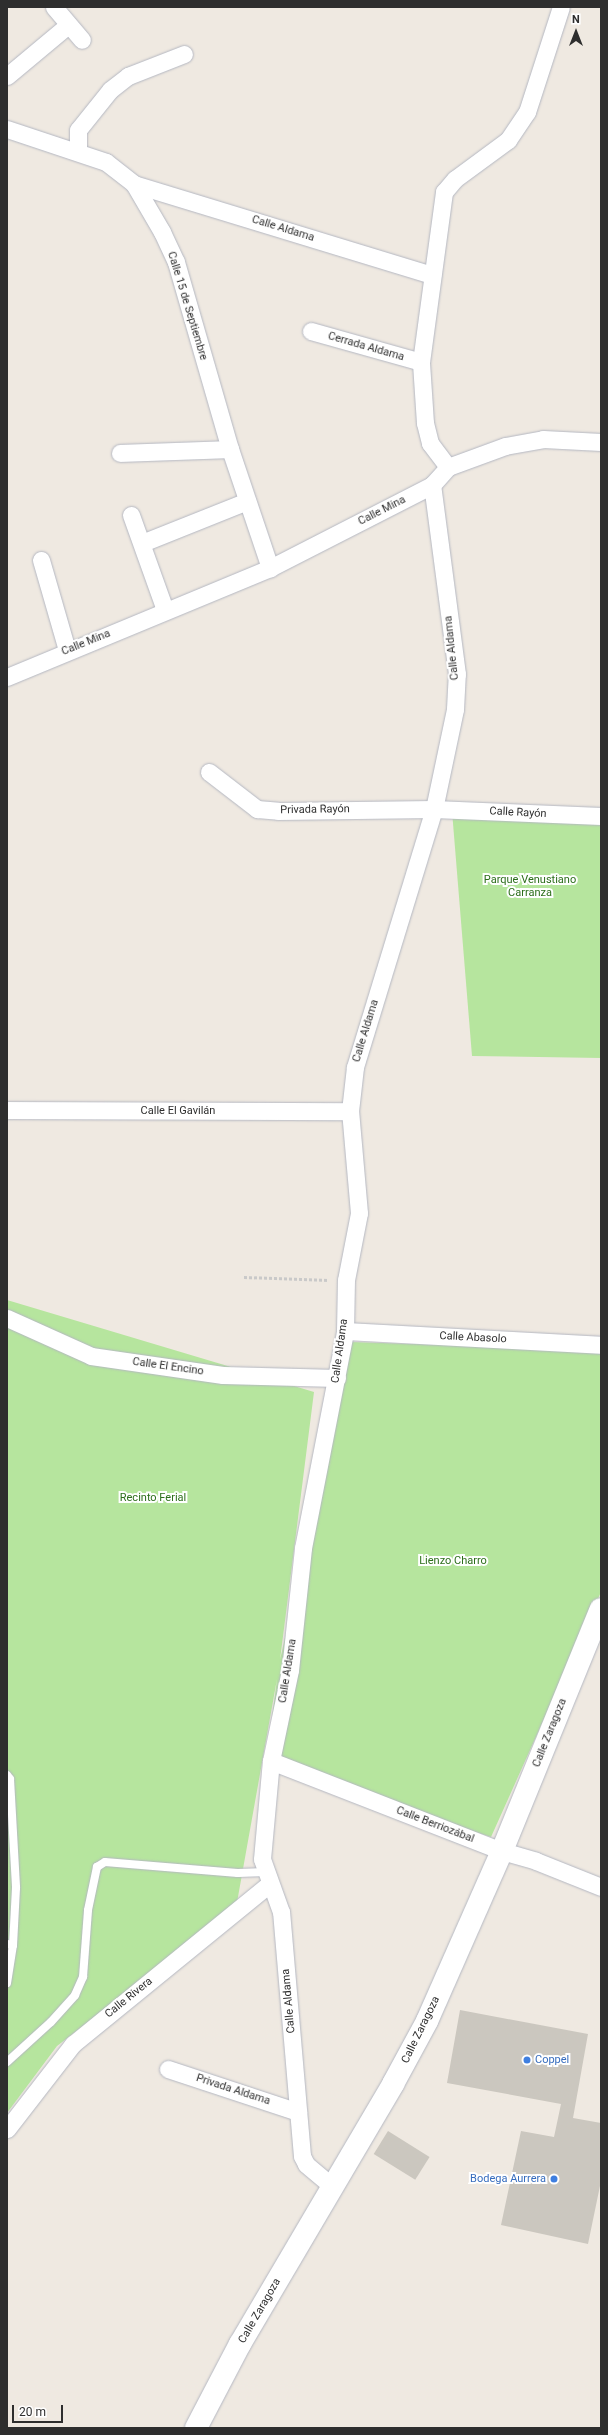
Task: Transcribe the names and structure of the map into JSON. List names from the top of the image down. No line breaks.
{"streets":{"main road":["Calle Zaragoza"],"street":["Calle Aldama","Calle 15 de Septiembre","Cerrada Aldama","Calle Mina","Privada Rayón","Calle Rayón","Calle El Gavilán","Calle Abasolo","Calle El Encino","Calle Berriozábal","Calle Rivera","Privada Aldama"]},"crossings":[["Calle Aldama","Calle 15 de Septiembre"],["Calle Aldama","Calle Mina"],["Calle Aldama","Privada Rayón"],["Calle Aldama","Calle Rayón"],["Calle Aldama","Calle El Gavilán"],["Calle Aldama","Calle Abasolo"],["Calle Aldama","Calle El Encino"],["Calle Aldama","Calle Zaragoza"],["Calle Aldama","Calle Berriozábal"],["Calle Aldama","Calle Rivera"],["Calle Aldama","Privada Aldama"],["Calle 15 de Septiembre","Calle Mina"],["Privada Rayón","Calle Rayón"],["Calle Zaragoza","Calle Berriozábal"]],"parks":["Parque Venustiano Carranza","Recinto Ferial","Lienzo Charro"],"places":["Coppel","Bodega Aurrera"],"scale_bar":"20 m","north":"top"}
